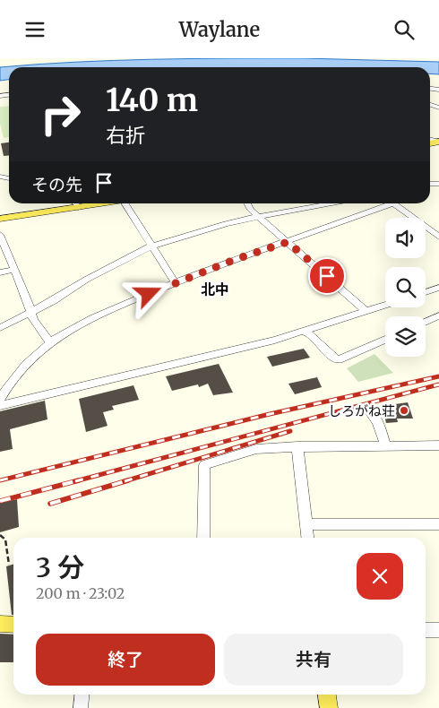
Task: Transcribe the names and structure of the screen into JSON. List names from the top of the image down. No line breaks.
{"districts":["北中"],"places":["しろがね荘"],"page":{"header":"Waylane","turn":["140 m","右折"],"then":"その先","heading":["3 分","200 m · 23:02"],"buttons":["終了","共有"]}}
